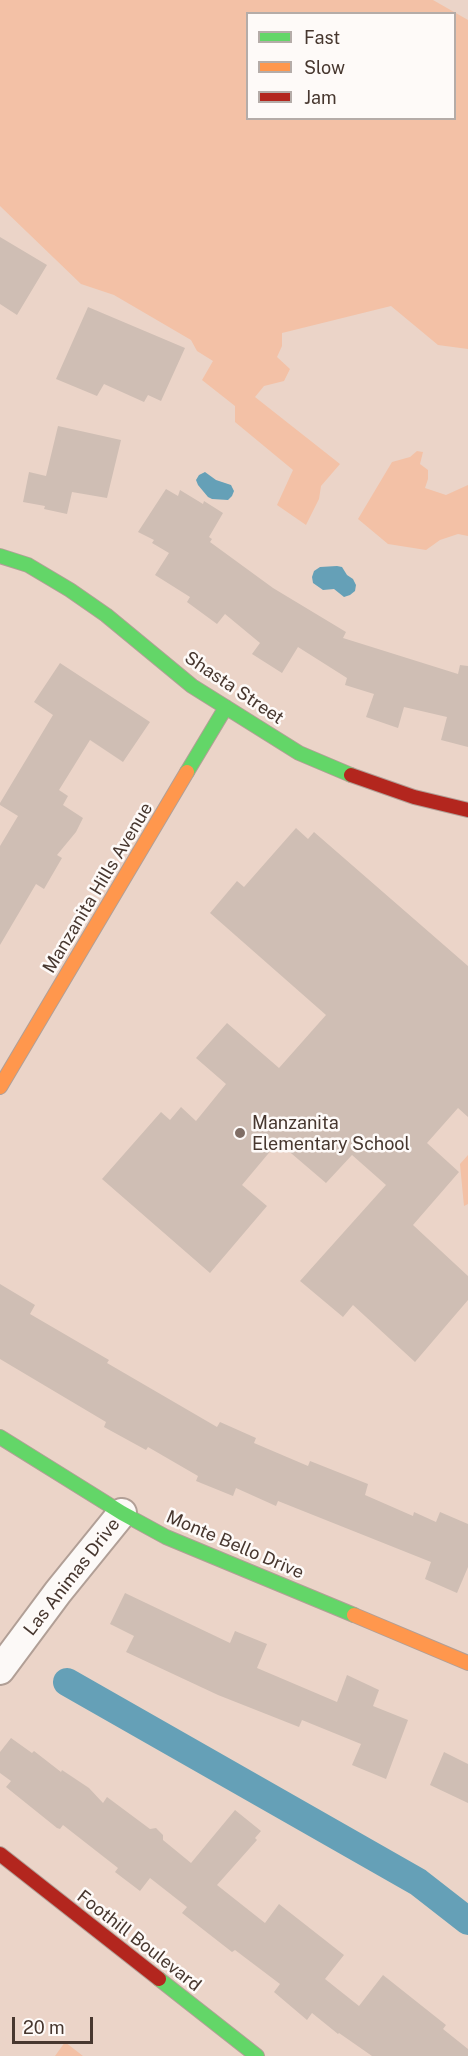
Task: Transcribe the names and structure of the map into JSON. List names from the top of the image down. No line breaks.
{"streets":{"street":["Shasta Street","Manzanita Hills Avenue","Monte Bello Drive","Las Animas Drive","Foothill Boulevard"]},"crossings":[["Shasta Street","Manzanita Hills Avenue"],["Monte Bello Drive","Las Animas Drive"]],"places":["Manzanita Elementary School"],"legend":["Fast","Slow","Jam"],"scale_bar":"20 m"}
